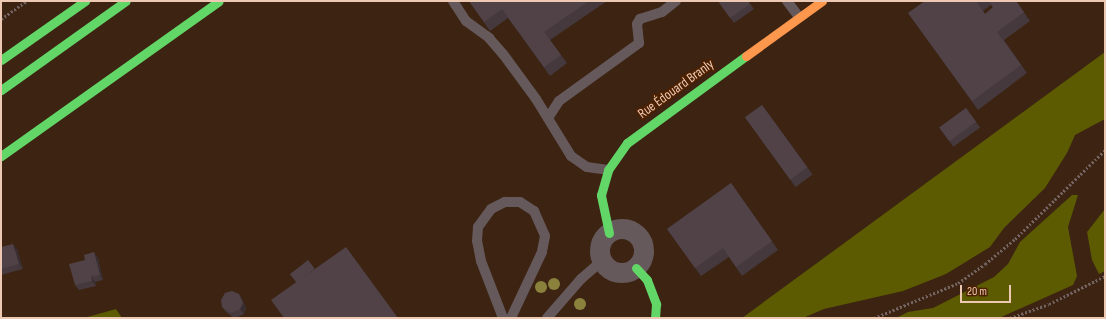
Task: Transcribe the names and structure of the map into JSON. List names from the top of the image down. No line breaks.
{"streets":{"main road":["Rue Édouard Branly"]},"scale_bar":"20 m"}
